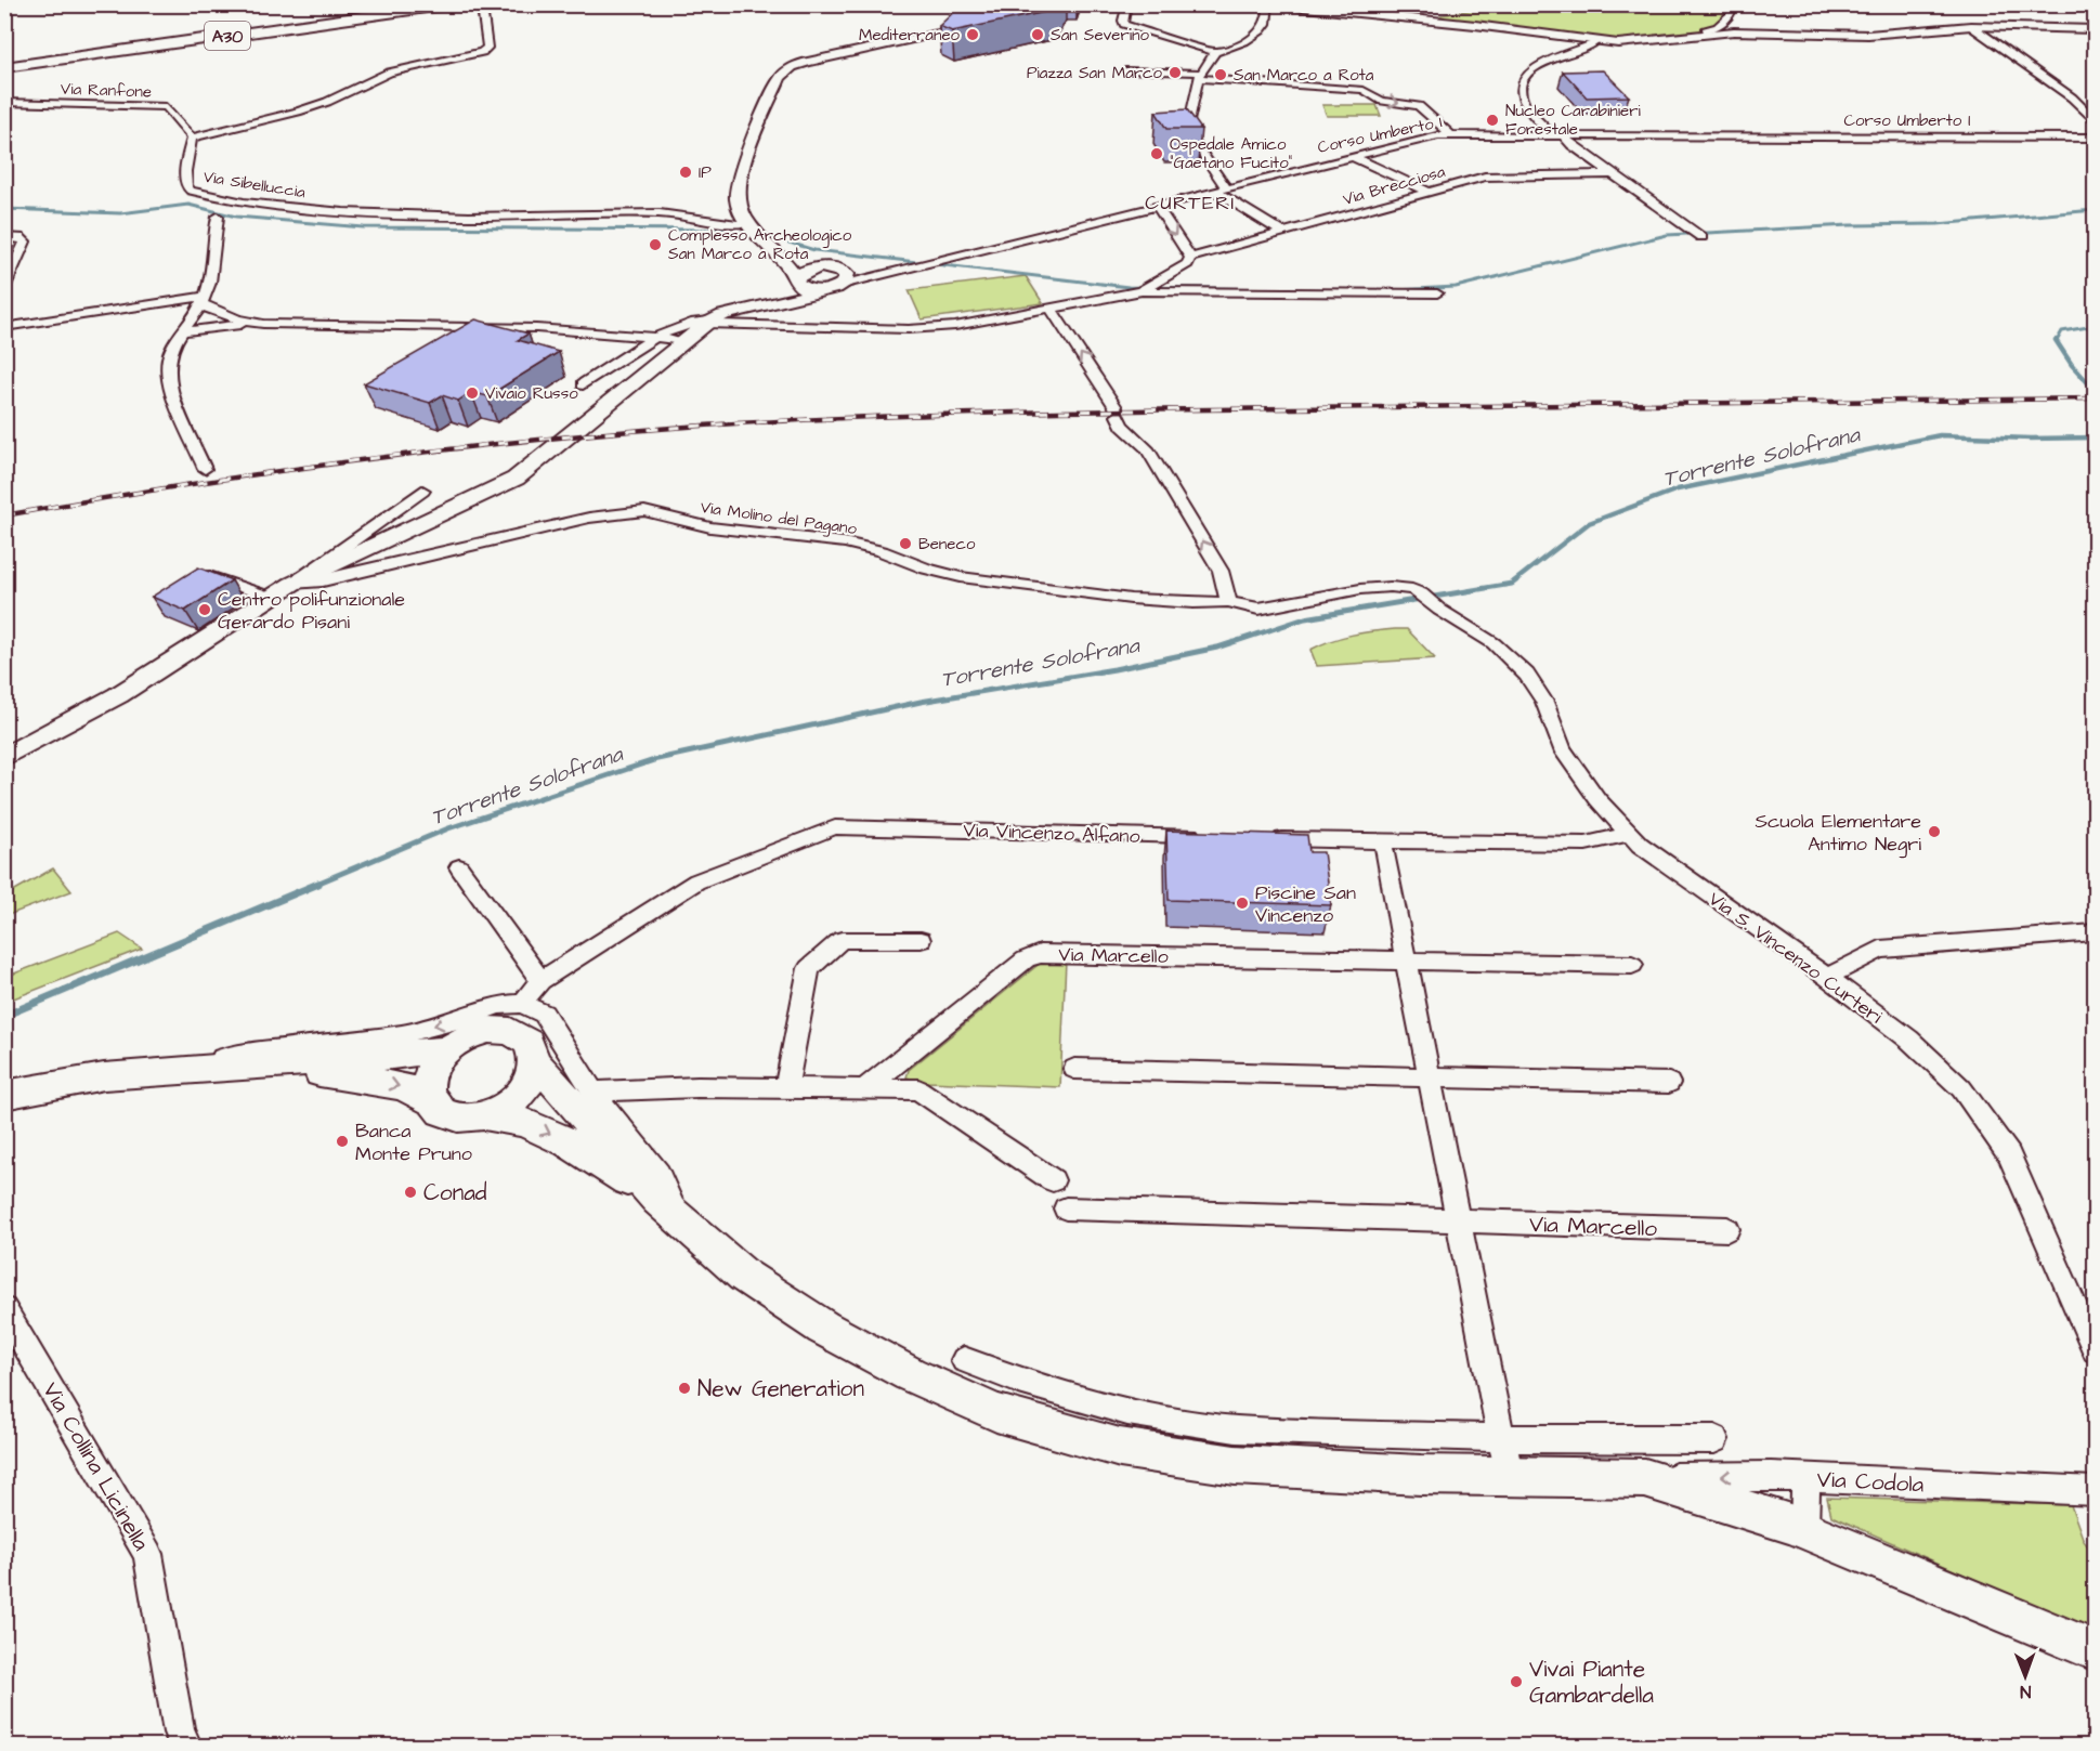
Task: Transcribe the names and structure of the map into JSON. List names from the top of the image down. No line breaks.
{"streets":{"highway":["A30"],"street":["Via Ranfone","Corso Umberto I","Via Sibelluccia","Via Brecciosa","Via Molino del Pagano","Via Vincenzo Alfano","Via Marcello","Via S. Vincenzo Curteri","Via Collina Licinella","Via Codola"]},"crossings":[["Via Ranfone","Via Sibelluccia"],["Via Molino del Pagano","Via S. Vincenzo Curteri"]],"districts":["CURTERI"],"water":["Torrente Solofrana"],"places":["Mediterraneo","San Severino","Piazza San Marco","San Marco a Rota","Nucleo Carabinieri Forestale","Ospedale Amico \"Gaetano Fucito\"","IP","Complesso Archeologico San Marco a Rota","Vivaio Russo","Beneco","Centro polifunzionale Gerardo Pisani","Scuola Elementare Antimo Negri","Piscine San Vincenzo","Banca Monte Pruno","Conad","New Generation","Vivai Piante Gambardella"],"north":"bottom"}
